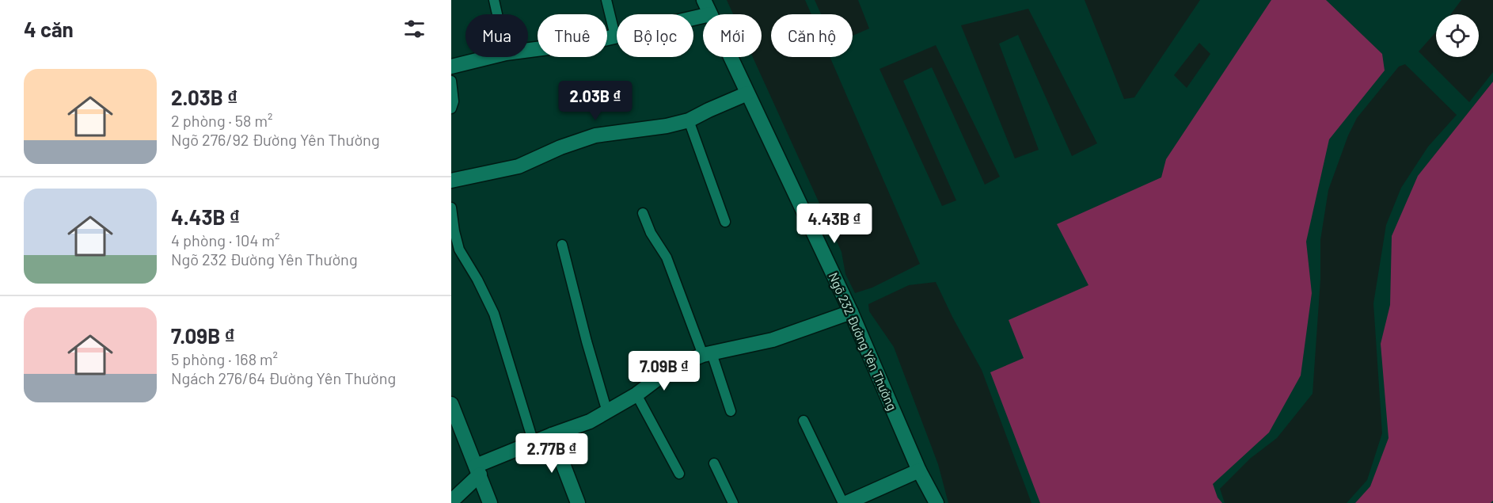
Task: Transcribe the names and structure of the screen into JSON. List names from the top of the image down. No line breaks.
{"streets":{"street":["Ngõ 232 Đường Yên Thường"]},"page":{"heading":"4 căn","chip":["Mua","Thuê","Bộ lọc","Mới","Căn hộ"],"list":[{"name":"2.03B ₫","note":"2 phòng · 58 m² · Ngõ 276/92 Đường Yên Thường"},{"name":"4.43B ₫","note":"4 phòng · 104 m² · Ngõ 232 Đường Yên Thường"},{"name":"7.09B ₫","note":"5 phòng · 168 m² · Ngách 276/64 Đường Yên Thường"}],"price":["2.03B ₫","4.43B ₫","7.09B ₫","2.77B ₫"]}}
